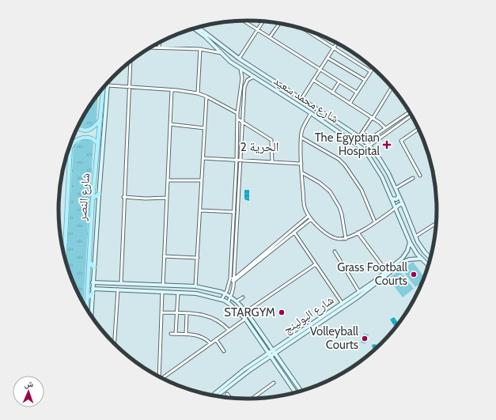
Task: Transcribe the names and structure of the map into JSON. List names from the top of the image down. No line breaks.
{"streets":{"main road":["شارع النصر"],"street":["شارع محمد سعيد","شارع البولينج"]},"crossings":[["شارع محمد سعيد","شارع البولينج"]],"districts":["الحرية 2"],"places":{"health":["The Egyptian Hospital"],"other":["Grass Football Courts","STARGYM","Volleyball Courts"]},"north":"top"}
